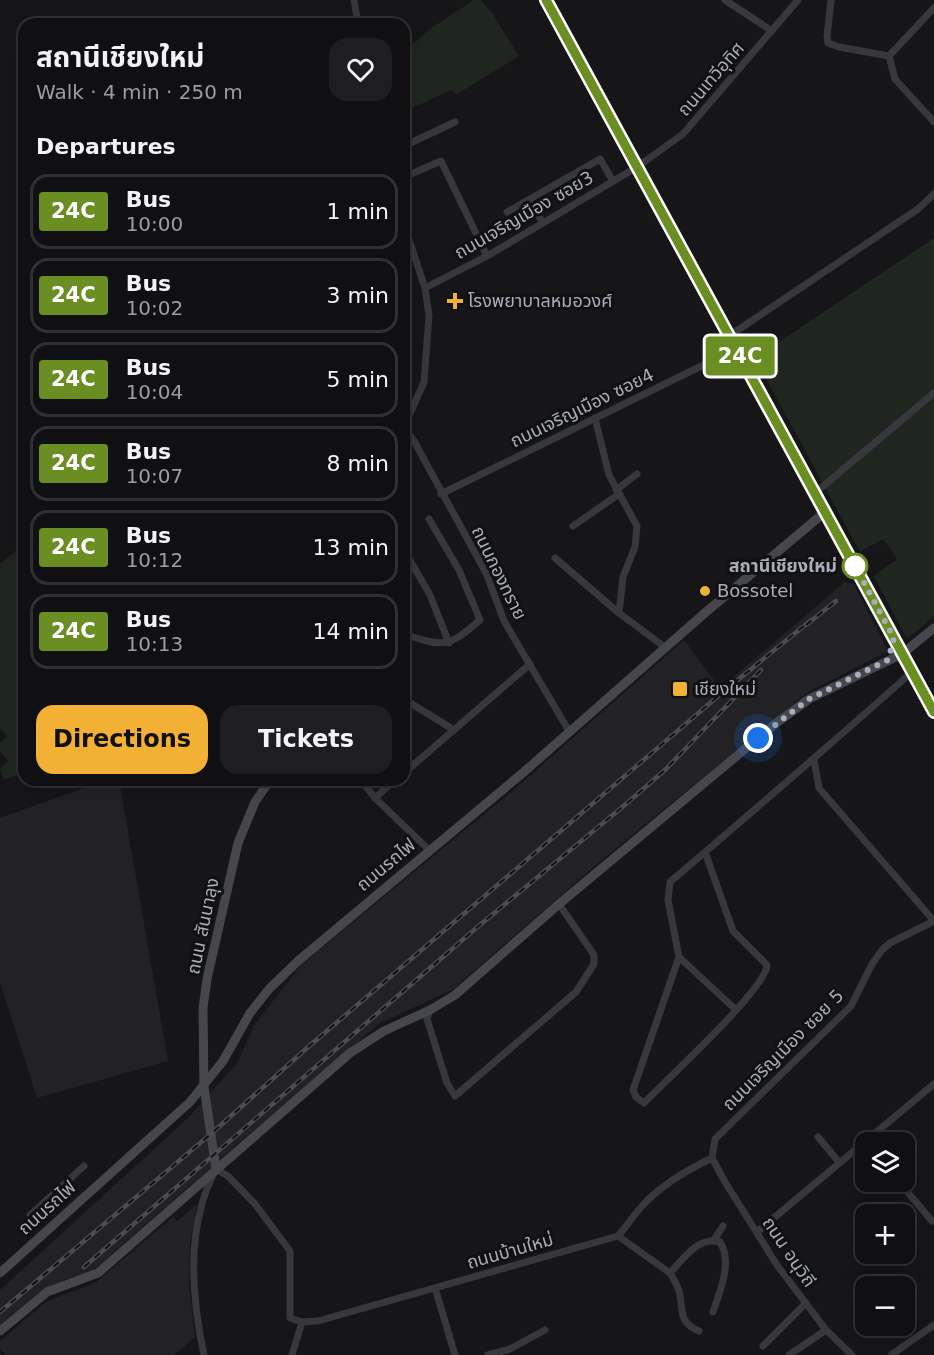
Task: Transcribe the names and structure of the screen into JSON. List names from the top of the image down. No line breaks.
{"streets":{"main road":["ถนนรถไฟ","ถนน สันนาลุง"],"street":["ถนนเทวีอุทิศ","ถนนเจริญเมือง ซอย3","ถนนเจริญเมือง ซอย4","ถนนกองทราย","ถนนเจริญเมือง ซอย 5","ถนนบ้านใหม่","ถนน อนุวิถี"]},"crossings":[["ถนนเทวีอุทิศ","ถนนเจริญเมือง ซอย3"],["ถนนเจริญเมือง ซอย4","ถนนกองทราย"],["ถนนกองทราย","ถนนรถไฟ"],["ถนนรถไฟ","ถนน สันนาลุง"],["ถนน สันนาลุง","ถนนบ้านใหม่"],["ถนนเจริญเมือง ซอย 5","ถนน อนุวิถี"]],"places":{"health":["โรงพยาบาลหมอวงศ์"],"other":["สถานีเชียงใหม่","Bossotel"],"transit":["เชียงใหม่"]},"lines":["bus line 24C"],"page":{"on_map":"24C","heading":[["สถานีเชียงใหม่","Walk · 4 min · 250 m"],"Departures"],"list":[{"mark":"24C","name":"Bus","note":"10:00","value":"1 min"},{"mark":"24C","name":"Bus","note":"10:02","value":"3 min"},{"mark":"24C","name":"Bus","note":"10:04","value":"5 min"},{"mark":"24C","name":"Bus","note":"10:07","value":"8 min"},{"mark":"24C","name":"Bus","note":"10:12","value":"13 min"},{"mark":"24C","name":"Bus","note":"10:13","value":"14 min"}],"buttons":["Directions","Tickets"],"map_buttons":["+","−"]}}
